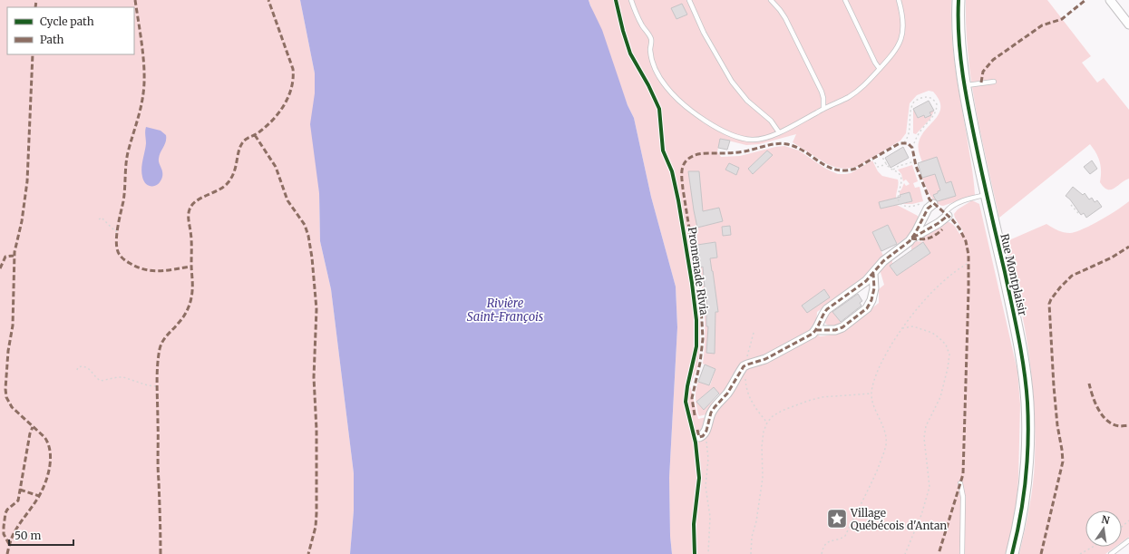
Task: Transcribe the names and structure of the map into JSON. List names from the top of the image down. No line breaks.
{"streets":{"street":["Rue Montplaisir"],"cycle path":["Promenade Rivia"]},"water":["Rivière Saint-François"],"places":{"place":["Village Québécois d'Antan"]},"legend":["Cycle path","Path"],"scale_bar":"50 m","north":"top"}
